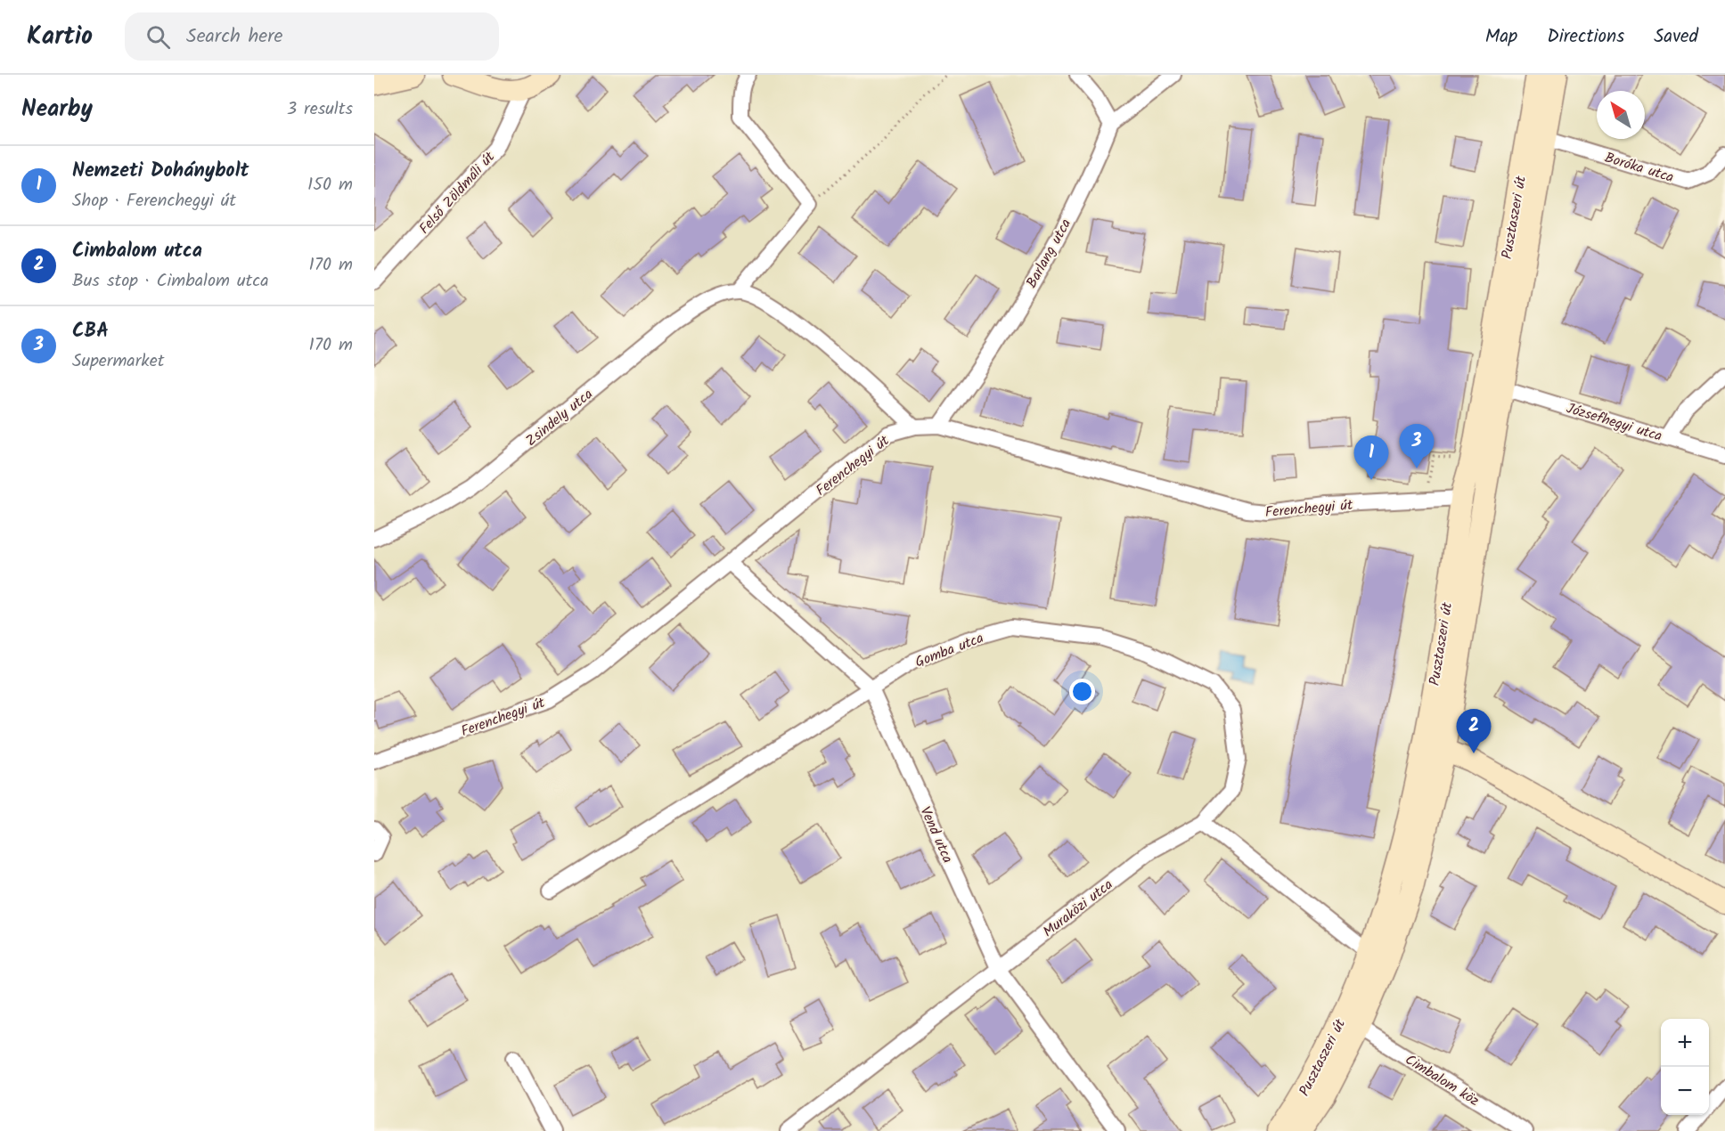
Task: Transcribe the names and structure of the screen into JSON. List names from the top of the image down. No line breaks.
{"streets":{"street":["Boróka utca","Felső Zöldmáli út","Pusztaszeri út","Barlang utca","Zsindely utca","Józsefhegyi utca","Ferenchegyi út","Gomba utca","Vend utca","Muraközi utca","Cimbalom köz"]},"crossings":[["Boróka utca","Pusztaszeri út"],["Pusztaszeri út","Józsefhegyi utca"],["Pusztaszeri út","Ferenchegyi út"],["Pusztaszeri út","Cimbalom köz"],["Barlang utca","Ferenchegyi út"],["Ferenchegyi út","Vend utca"],["Gomba utca","Vend utca"],["Gomba utca","Muraközi utca"],["Vend utca","Muraközi utca"]],"north":"top left","page":{"header":"Kartio","search":"Search here","nav":["Map","Directions","Saved"],"heading":["Nearby","3 results"],"list":[{"mark":"1","name":"Nemzeti Dohánybolt","note":"Shop · Ferenchegyi út","value":"150 m"},{"mark":"2","name":"Cimbalom utca","note":"Bus stop · Cimbalom utca","value":"170 m"},{"mark":"3","name":"CBA","note":"Supermarket","value":"170 m"}],"pins":["3","1","2"],"map_buttons":["+","−"]}}
